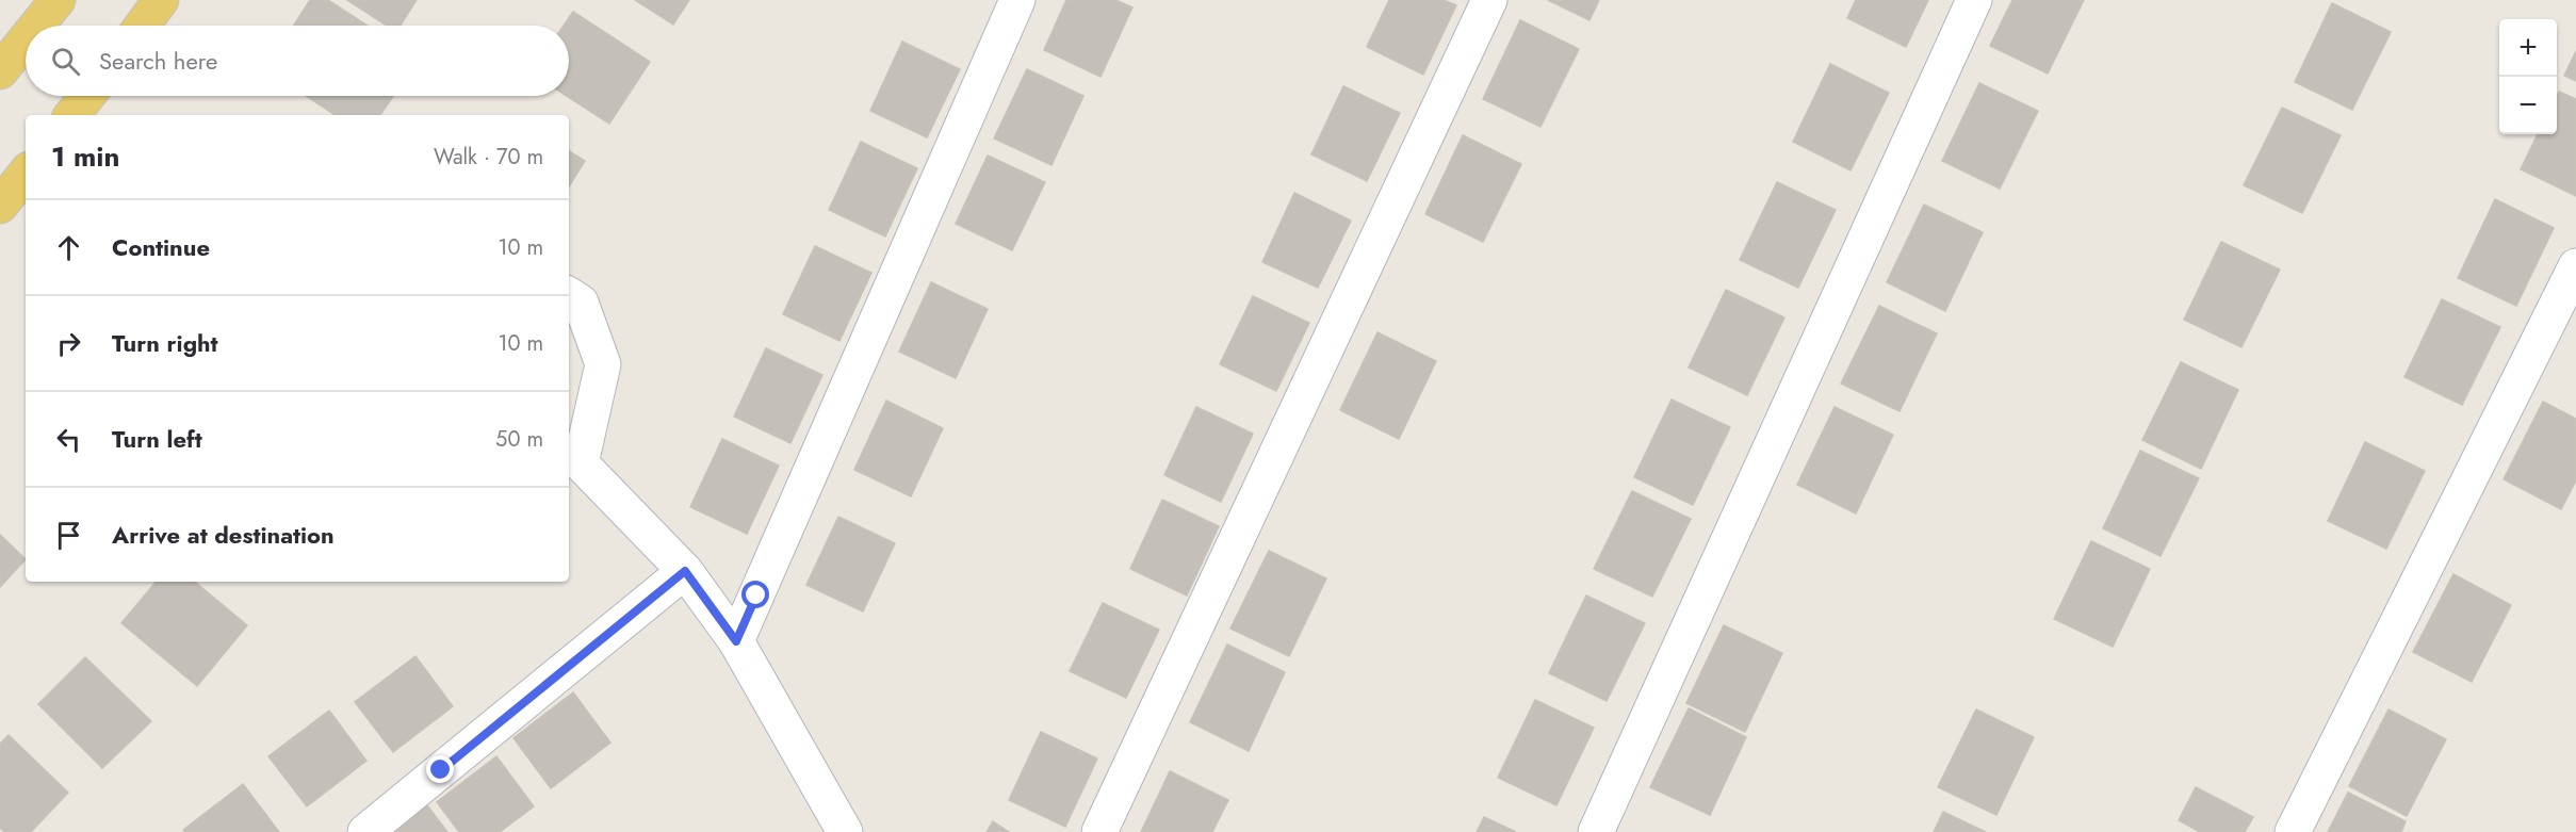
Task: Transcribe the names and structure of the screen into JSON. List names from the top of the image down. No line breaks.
{"page":{"map_buttons":["+","−"],"search":"Search here","heading":["1 min","Walk · 70 m"],"list":[["Continue","10 m"],["Turn right","10 m"],["Turn left","50 m"],"Arrive at destination"]}}
